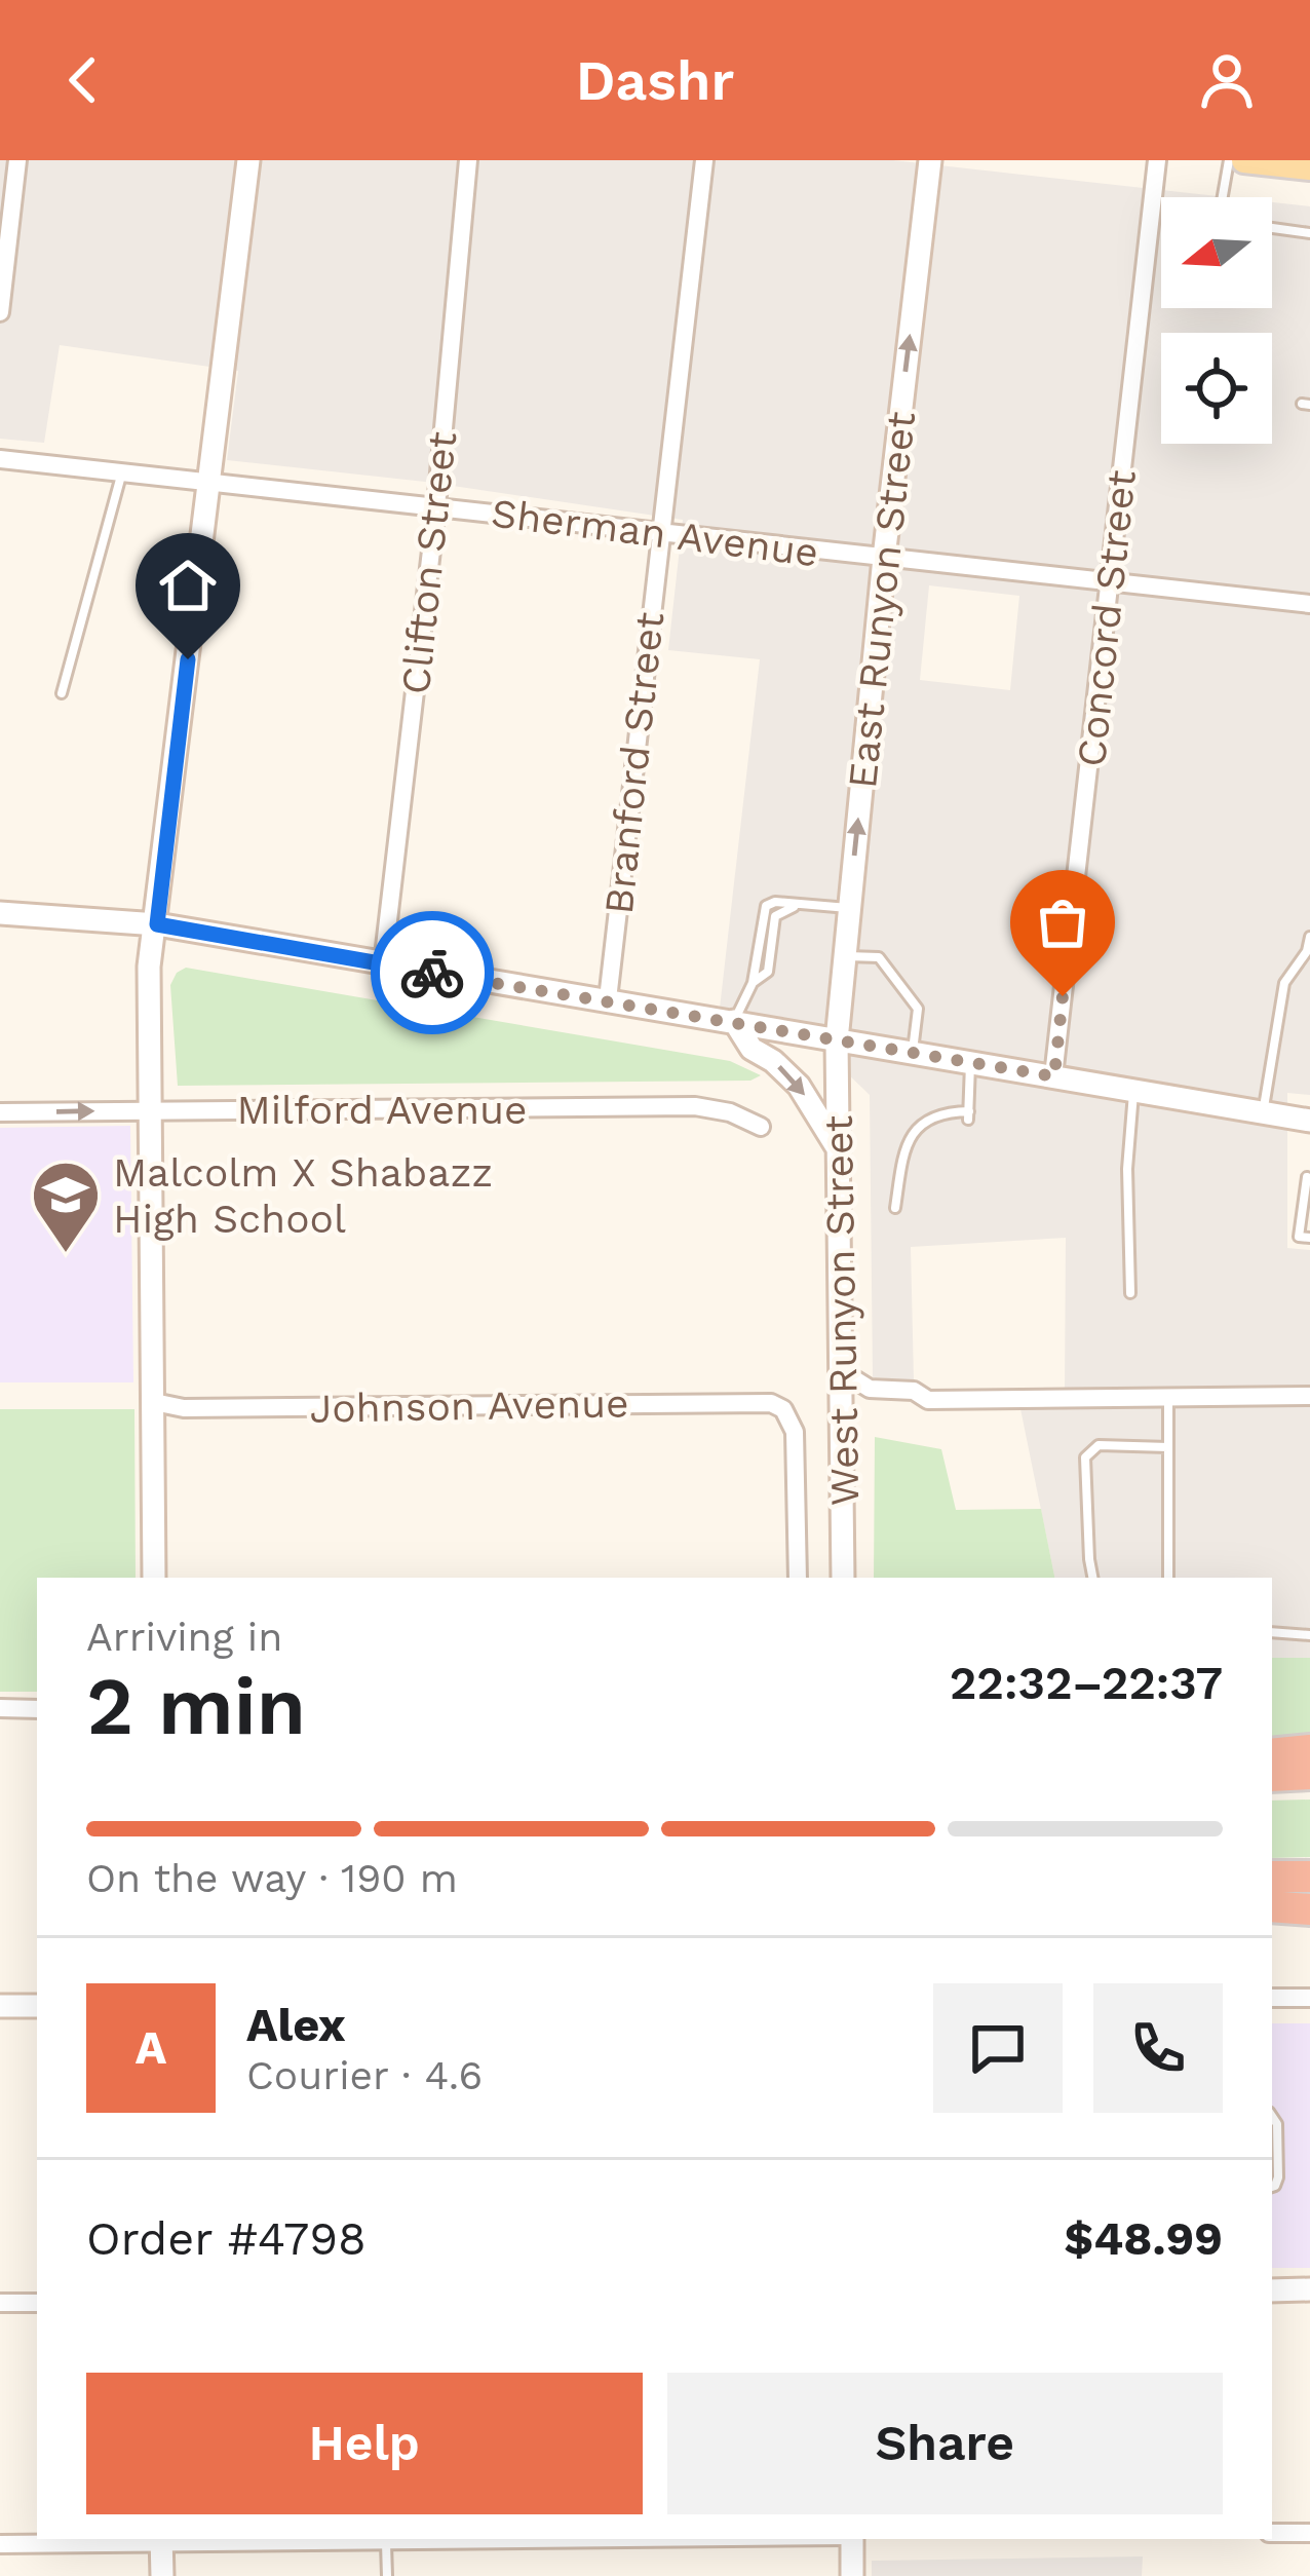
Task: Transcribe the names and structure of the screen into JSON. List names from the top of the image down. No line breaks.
{"streets":{"street":["Sherman Avenue","Clifton Street","East Runyon Street","Concord Street","Branford Street","Milford Avenue","West Runyon Street","Johnson Avenue"]},"crossings":[["Sherman Avenue","Clifton Street"],["Sherman Avenue","East Runyon Street"],["Sherman Avenue","Concord Street"],["Sherman Avenue","Branford Street"],["East Runyon Street","West Runyon Street"]],"one_way":["East Runyon Street"],"places":{"school or university":["Malcolm X Shabazz High School"]},"north":"left","page":{"header":"Dashr","heading":["2 min","Arriving in","22:32–22:37"],"panel":["Alex","Courier · 4.6","Order #4798","$48.99"],"bar":"On the way · 190 m","round":"A","buttons":["Help","Share"]}}
